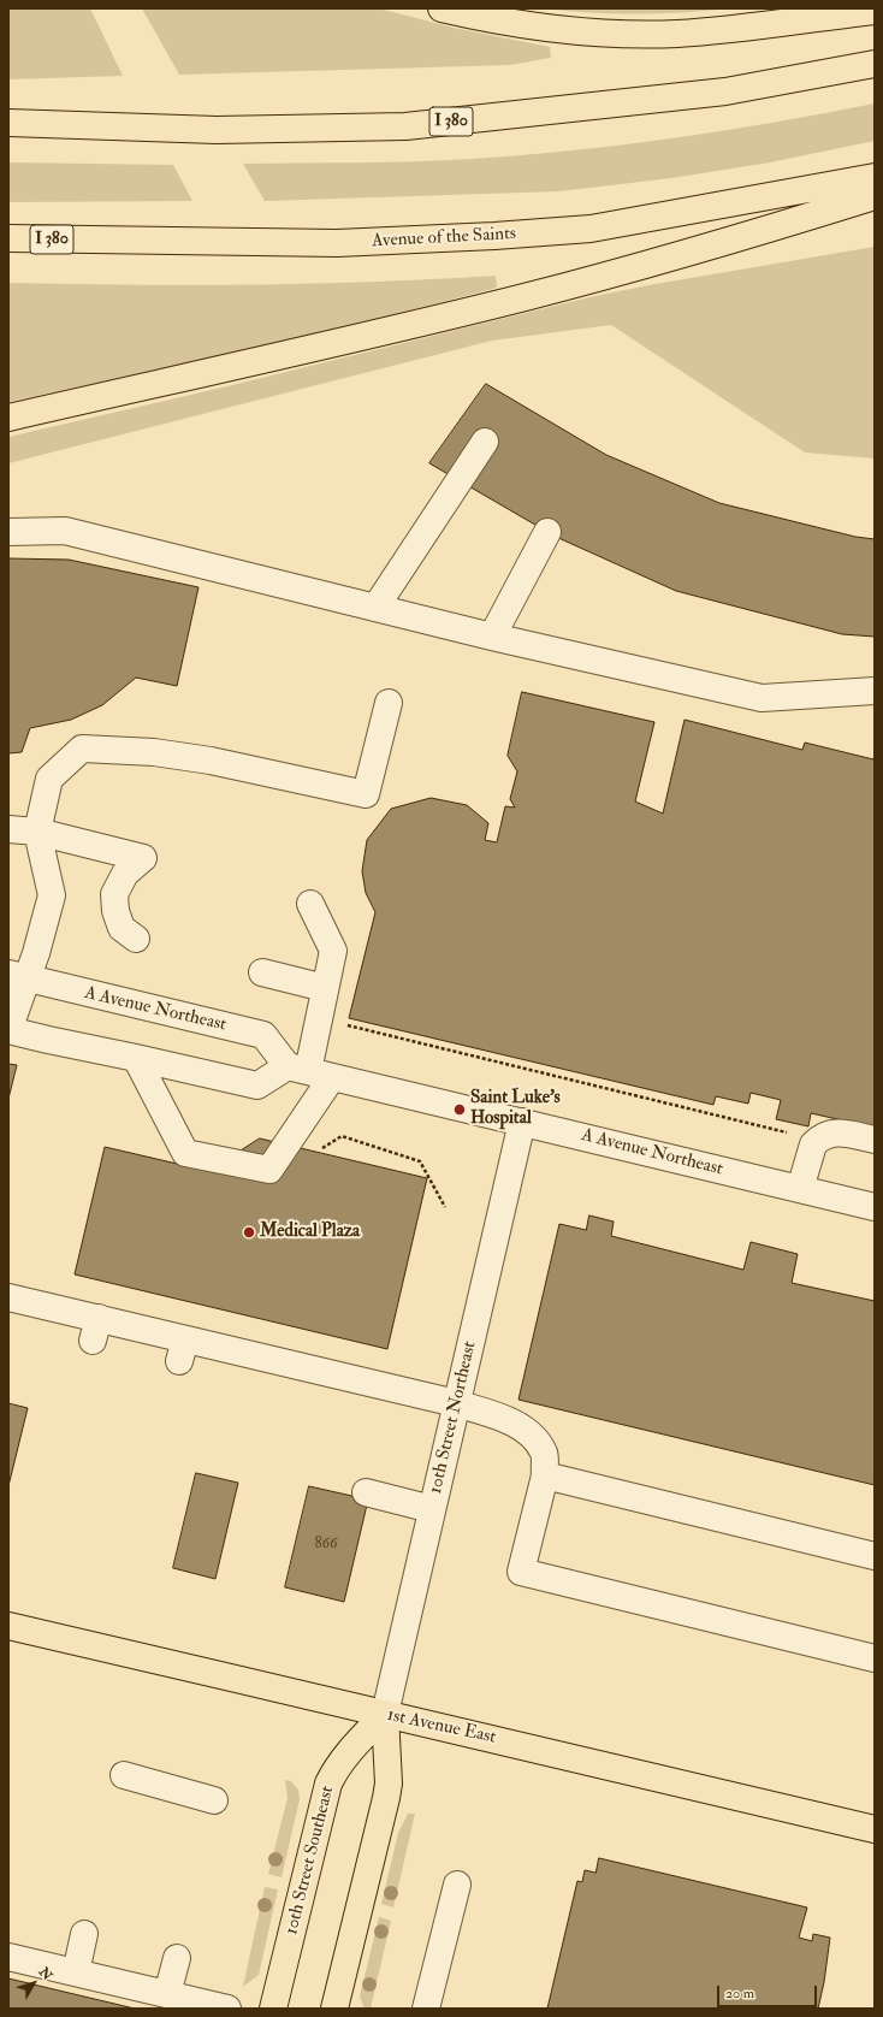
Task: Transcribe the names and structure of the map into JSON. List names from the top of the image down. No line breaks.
{"streets":{"main road":["I 380","Avenue of the Saints","1st Avenue East","10th Street Southeast"],"street":["A Avenue Northeast","10th Street Northeast"]},"crossings":[["A Avenue Northeast","10th Street Northeast"],["10th Street Northeast","1st Avenue East"],["10th Street Northeast","10th Street Southeast"],["1st Avenue East","10th Street Southeast"]],"places":["Saint Luke's Hospital","Medical Plaza"],"house_numbers":["866"],"scale_bar":"20 m","north":"top right"}
